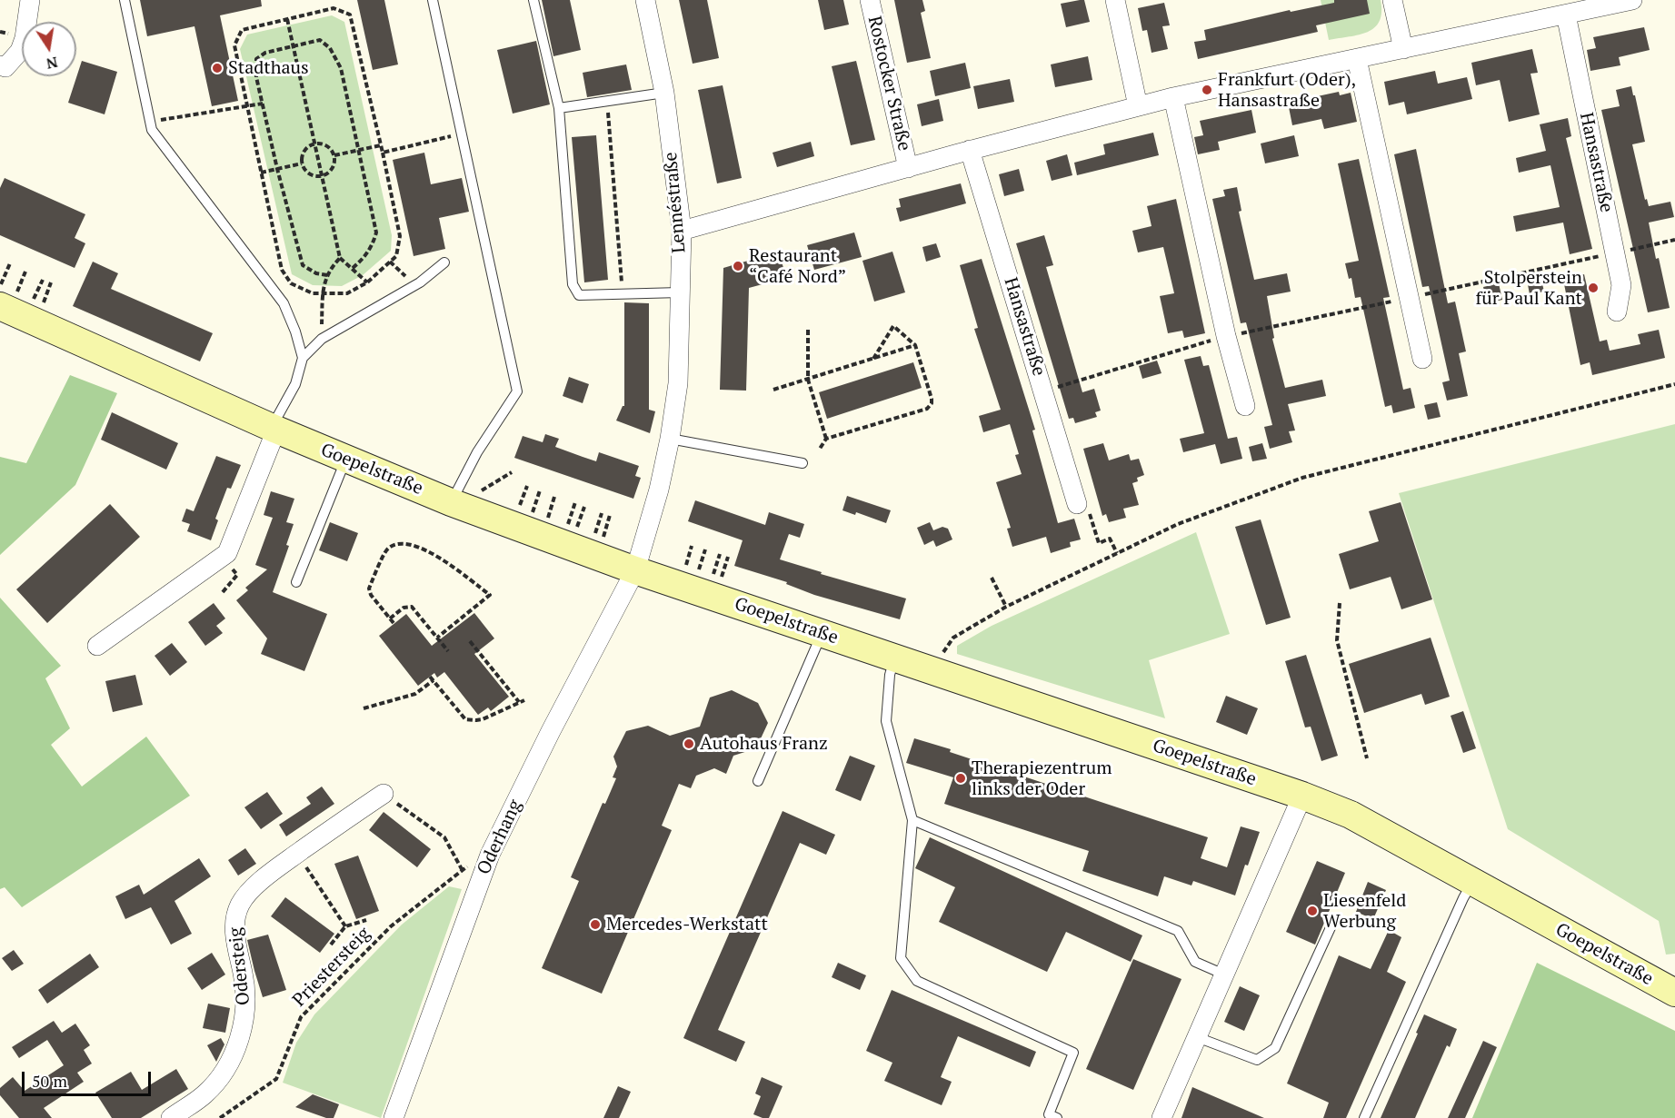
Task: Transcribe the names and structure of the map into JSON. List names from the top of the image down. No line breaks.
{"streets":{"street":["Rostocker Straße","Hansastraße","Lennéstraße","Goepelstraße","Oderhang","Odersteig"],"path":["Priestersteig"]},"crossings":[["Lennéstraße","Goepelstraße"],["Lennéstraße","Oderhang"],["Goepelstraße","Oderhang"],["Oderhang","Priestersteig"]],"places":["Stadthaus","Frankfurt (Oder), Hansastraße","Restaurant “Café Nord”","Stolperstein für Paul Kant","Autohaus Franz","Therapiezentrum links der Oder","Liesenfeld Werbung","Mercedes-Werkstatt"],"scale_bar":"50 m","north":"bottom"}
